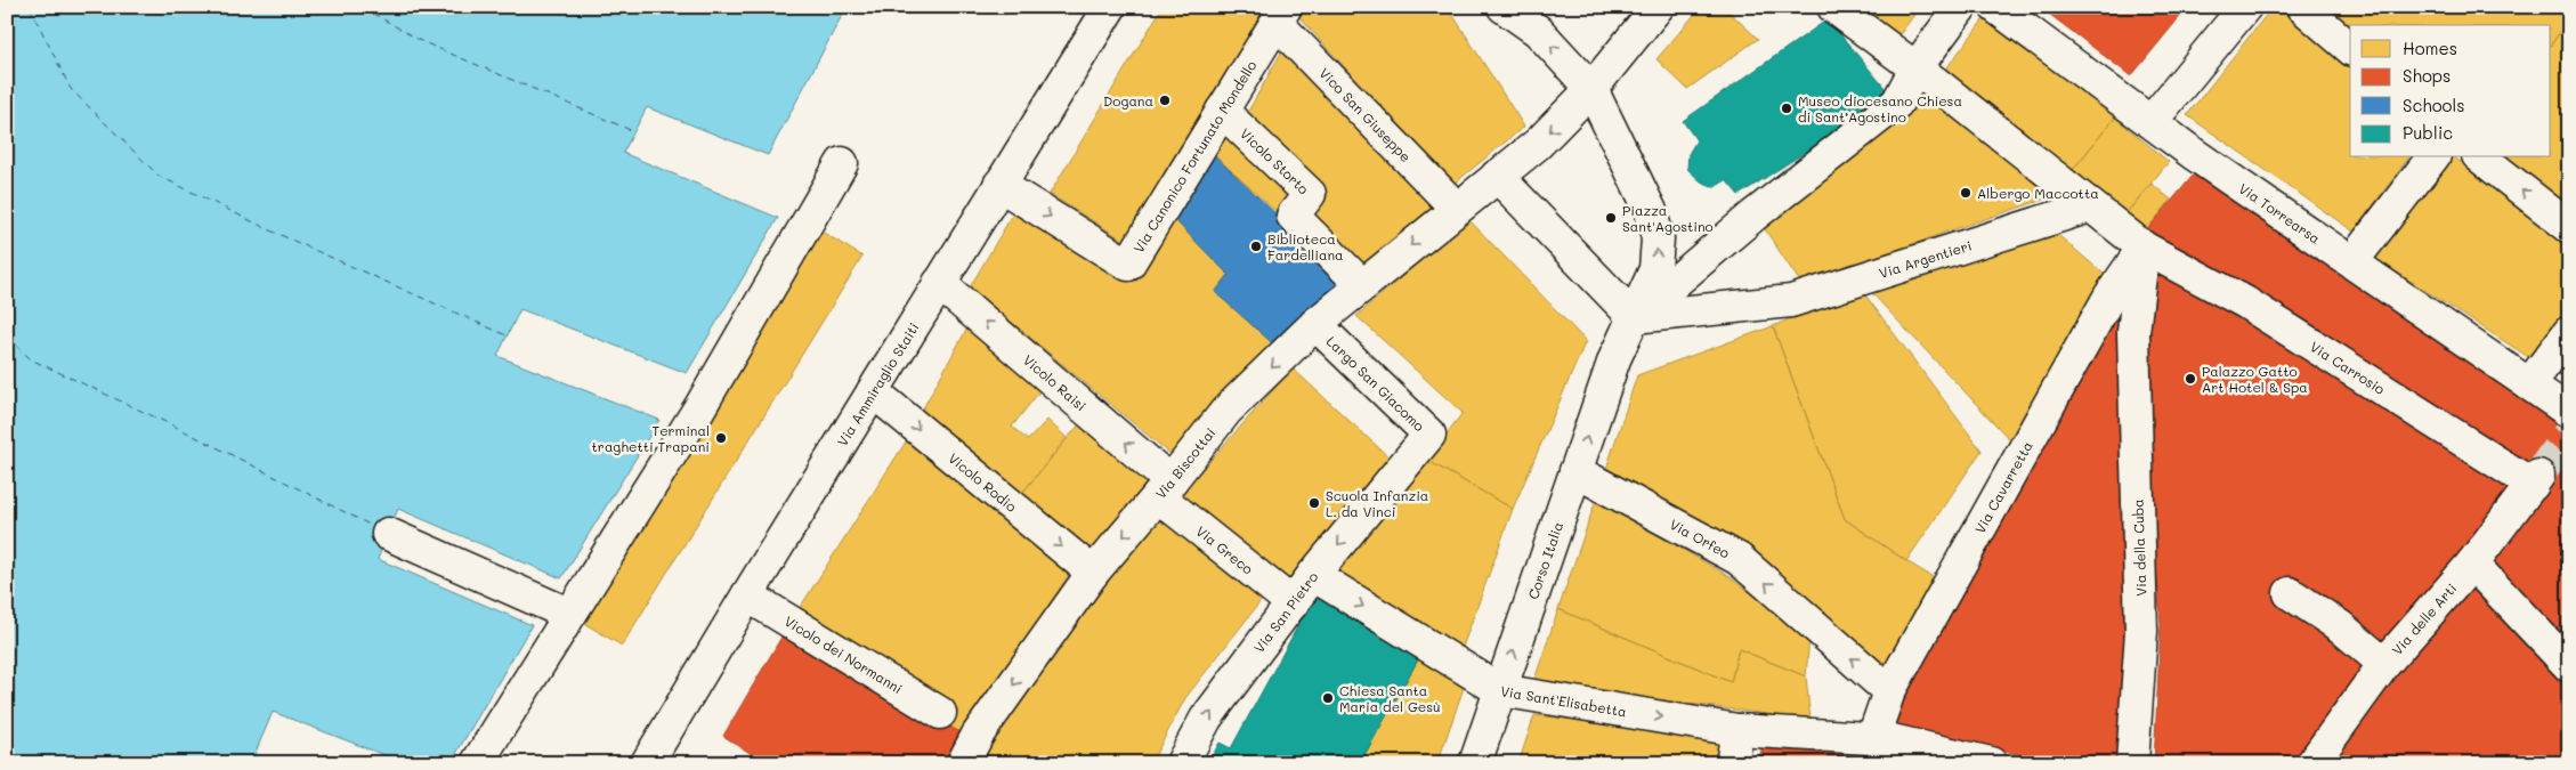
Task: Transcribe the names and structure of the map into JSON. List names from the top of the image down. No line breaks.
{"streets":{"street":["Vico San Giuseppe","Via Canonico Fortunato Mondello","Vicolo Storto","Via Torrearsa","Via Argentieri","Via Carrosio","Vicolo Raisi","Largo San Giacomo","Via Ammiraglio Staiti","Via Biscottai","Vicolo Rodio","Via Cavarretta","Via Orfeo","Via della Cuba","Via Greco","Corso Italia","Via San Pietro","Via delle Arti","Vicolo dei Normanni","Via Sant'Elisabetta"]},"crossings":[["Vico San Giuseppe","Via Canonico Fortunato Mondello"],["Vico San Giuseppe","Via Biscottai"],["Via Canonico Fortunato Mondello","Vicolo Storto"],["Via Canonico Fortunato Mondello","Via Ammiraglio Staiti"],["Vicolo Storto","Via Biscottai"],["Via Argentieri","Via Carrosio"],["Via Argentieri","Corso Italia"],["Via Carrosio","Via Cavarretta"],["Via Carrosio","Via della Cuba"],["Via Carrosio","Via delle Arti"],["Vicolo Raisi","Via Ammiraglio Staiti"],["Vicolo Raisi","Via Biscottai"],["Vicolo Raisi","Via Greco"],["Largo San Giacomo","Via Biscottai"],["Largo San Giacomo","Via San Pietro"],["Via Ammiraglio Staiti","Vicolo Rodio"],["Via Ammiraglio Staiti","Vicolo dei Normanni"],["Via Biscottai","Vicolo Rodio"],["Via Biscottai","Via Greco"],["Via Biscottai","Corso Italia"],["Via Cavarretta","Via Orfeo"],["Via Cavarretta","Via della Cuba"],["Via Cavarretta","Via Sant'Elisabetta"],["Via Orfeo","Corso Italia"],["Via Greco","Via San Pietro"],["Corso Italia","Via Sant'Elisabetta"],["Via San Pietro","Via Sant'Elisabetta"]],"one_way":["Vicolo Raisi","Via Biscottai","Vicolo Rodio","Via Orfeo","Corso Italia","Via Sant'Elisabetta"],"places":["Dogana","Museo diocesano Chiesa di Sant'Agostino","Albergo Maccotta","Piazza Sant'Agostino","Biblioteca Fardelliana","Palazzo Gatto Art Hotel & Spa","Terminal traghetti Trapani","Scuola Infanzia L. da Vinci","Chiesa Santa Maria del Gesù"],"legend":["Homes","Shops","Schools","Public"]}
